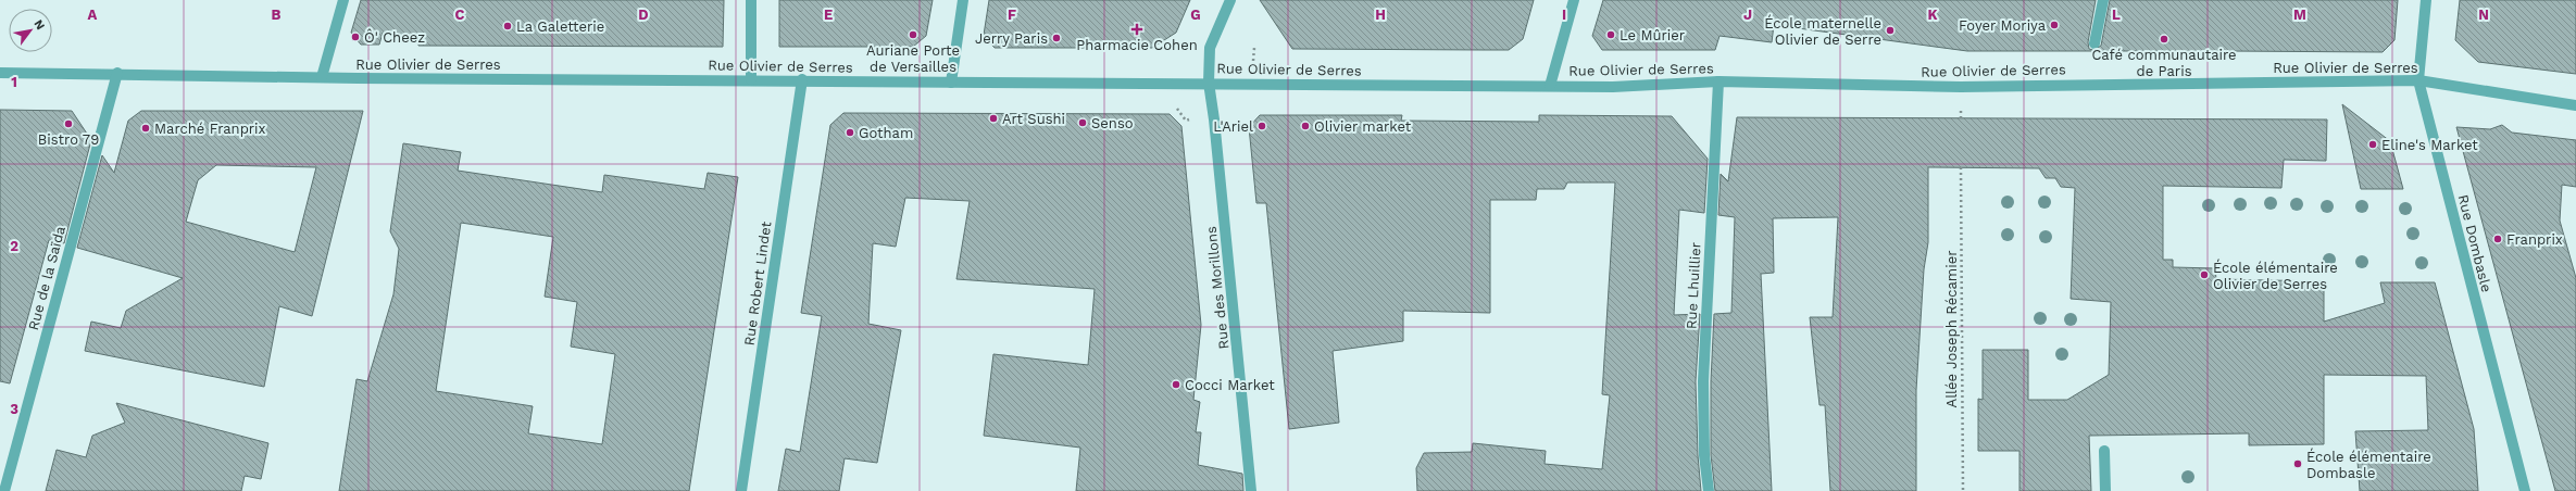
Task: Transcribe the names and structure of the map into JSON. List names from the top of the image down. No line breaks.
{"streets":{"street":["Rue Olivier de Serres","Rue Dombasle","Rue de la Saïda","Rue Robert Lindet","Rue Lhuillier","Rue des Morillons"],"path":["Allée Joseph Récamier"]},"crossings":[["Rue Olivier de Serres","Rue Dombasle"],["Rue Olivier de Serres","Rue de la Saïda"],["Rue Olivier de Serres","Rue Robert Lindet"],["Rue Olivier de Serres","Rue Lhuillier"],["Rue Olivier de Serres","Rue des Morillons"]],"places":{"other":["Foyer Moriya","La Galetterie","École maternelle Olivier de Serre","Auriane Porte de Versailles","Le Mûrier","Ô' Cheez","Jerry Paris","Café communautaire de Paris","Art Sushi","Senso","Bistro 79","L'Ariel","Olivier market","Marché Franprix","Gotham","Eline's Market","Franprix","École élémentaire Olivier de Serres","Cocci Market","École élémentaire Dombasle"],"health":["Pharmacie Cohen"]},"north":"top right","grid":{"columns":["A","B","C","D","E","F","G","H","I","J","K","L","M","N"],"rows":["1","2","3"]}}
